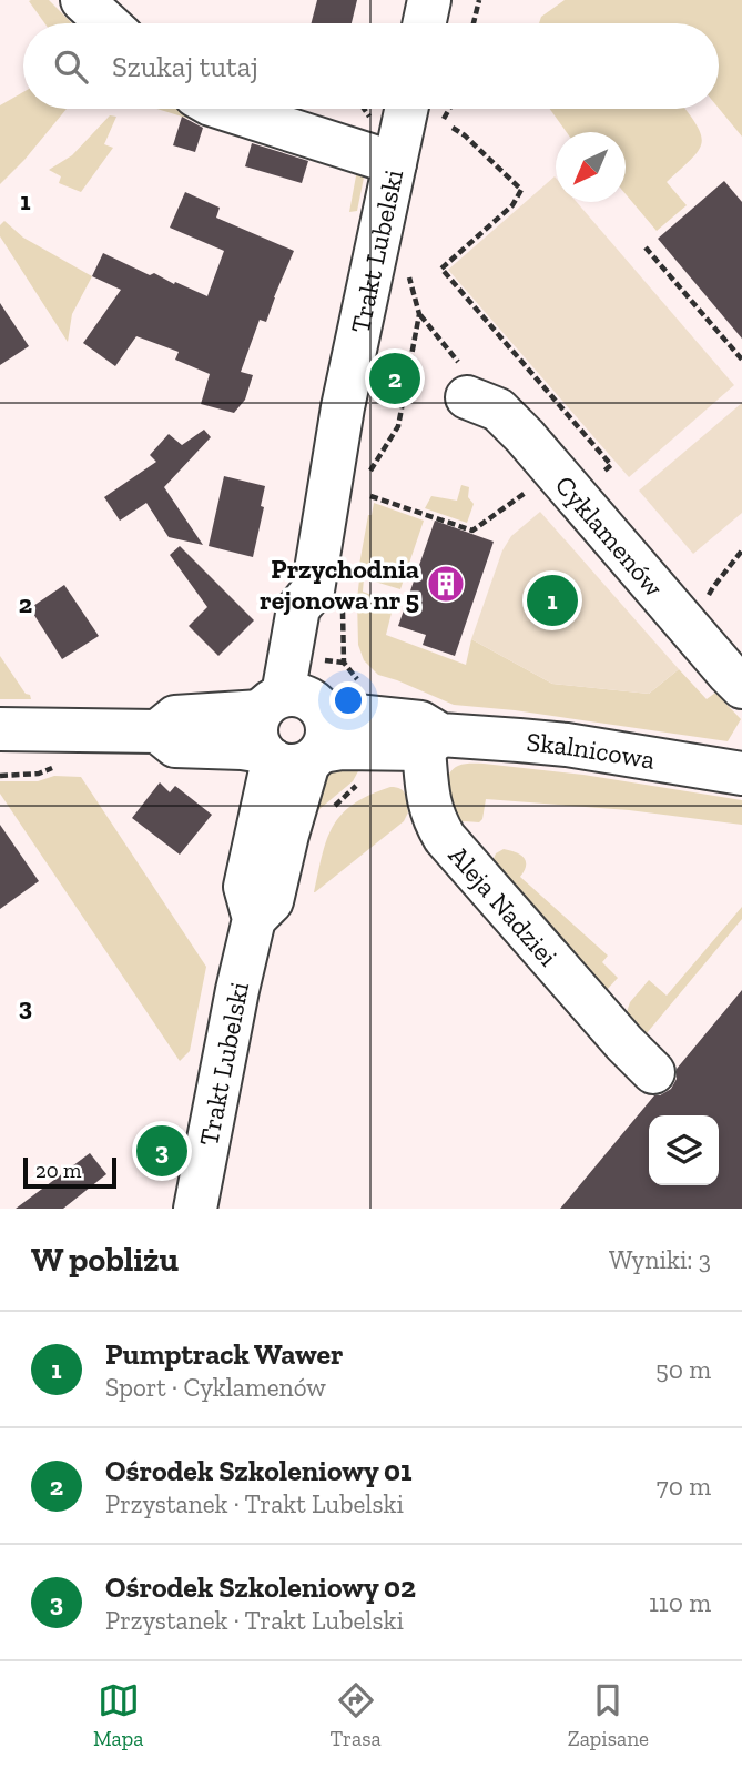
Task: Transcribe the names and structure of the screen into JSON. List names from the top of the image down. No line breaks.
{"streets":{"street":["Trakt Lubelski","Cyklamenów","Skalnicowa","Aleja Nadziei"]},"crossings":[["Trakt Lubelski","Skalnicowa"],["Skalnicowa","Aleja Nadziei"]],"places":{"building":["Przychodnia rejonowa nr 5"]},"scale_bar":"20 m","north":"bottom left","page":{"search":"Szukaj tutaj","pins":["2","1","3"],"scale":"20 m","heading":["W pobliżu","Wyniki: 3"],"list":[{"mark":"1","name":"Pumptrack Wawer","note":"Sport · Cyklamenów","value":"50 m"},{"mark":"2","name":"Ośrodek Szkoleniowy 01","note":"Przystanek · Trakt Lubelski","value":"70 m"},{"mark":"3","name":"Ośrodek Szkoleniowy 02","note":"Przystanek · Trakt Lubelski","value":"110 m"}],"nav":["Mapa","Trasa","Zapisane"]},"grid":{"rows":["1","2","3"]}}
